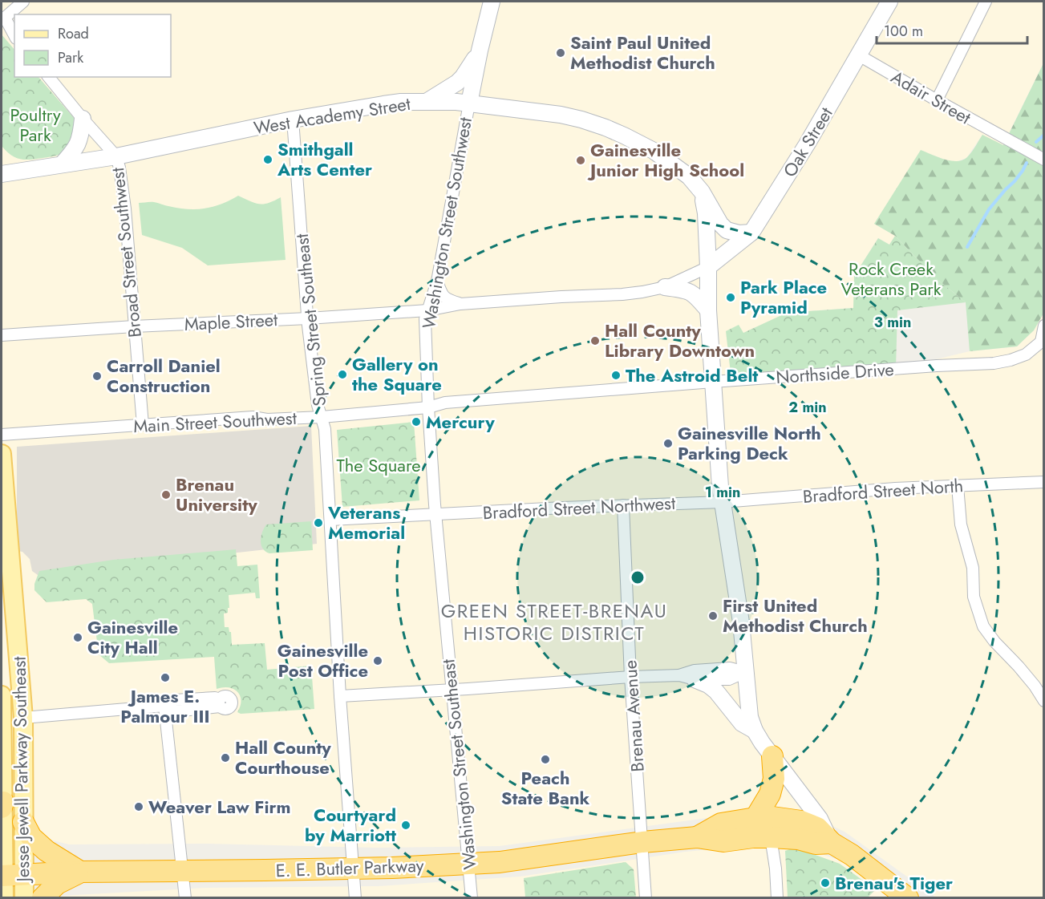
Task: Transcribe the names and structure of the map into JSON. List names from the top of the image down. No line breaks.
{"streets":{"highway":["E. E. Butler Parkway"],"main road":["Jesse Jewell Parkway Southeast"],"street":["Adair Street","West Academy Street","Oak Street","Washington Street Southwest","Broad Street Southwest","Spring Street Southeast","Maple Street","Northside Drive","Main Street Southwest","Bradford Street North","Bradford Street Northwest","Brenau Avenue","Washington Street Southeast"]},"crossings":[["Adair Street","Oak Street"],["West Academy Street","Oak Street"],["West Academy Street","Washington Street Southwest"],["West Academy Street","Broad Street Southwest"],["West Academy Street","Spring Street Southeast"],["Oak Street","Maple Street"],["Washington Street Southwest","Maple Street"],["Washington Street Southwest","Main Street Southwest"],["Washington Street Southwest","Bradford Street Northwest"],["Washington Street Southwest","Washington Street Southeast"],["Broad Street Southwest","Maple Street"],["Broad Street Southwest","Main Street Southwest"],["Spring Street Southeast","Maple Street"],["Spring Street Southeast","Main Street Southwest"],["Spring Street Southeast","Bradford Street Northwest"],["Spring Street Southeast","E. E. Butler Parkway"],["Northside Drive","Main Street Southwest"],["Bradford Street North","Bradford Street Northwest"],["Bradford Street Northwest","Brenau Avenue"],["Bradford Street Northwest","Washington Street Southeast"],["Brenau Avenue","E. E. Butler Parkway"],["Washington Street Southeast","E. E. Butler Parkway"],["Jesse Jewell Parkway Southeast","E. E. Butler Parkway"]],"districts":["GREEN STREET-BRENAU HISTORIC DISTRICT"],"parks":["Poultry Park","Rock Creek Veterans Park","The Square"],"places":["Saint Paul United Methodist Church","Smithgall Arts Center","Gainesville Junior High School","Park Place Pyramid","Hall County Library Downtown","Gallery on the Square","The Astroid Belt","Carroll Daniel Construction","Mercury","Gainesville North Parking Deck","Brenau University","Veterans Memorial","First United Methodist Church","Gainesville City Hall","Gainesville Post Office","James E. Palmour III","Hall County Courthouse","Peach State Bank","Weaver Law Firm","Courtyard by Marriott","Brenau's Tiger"],"legend":["Road","Park"],"scale_bar":"100 m","rings":["3 min","2 min","1 min"]}
